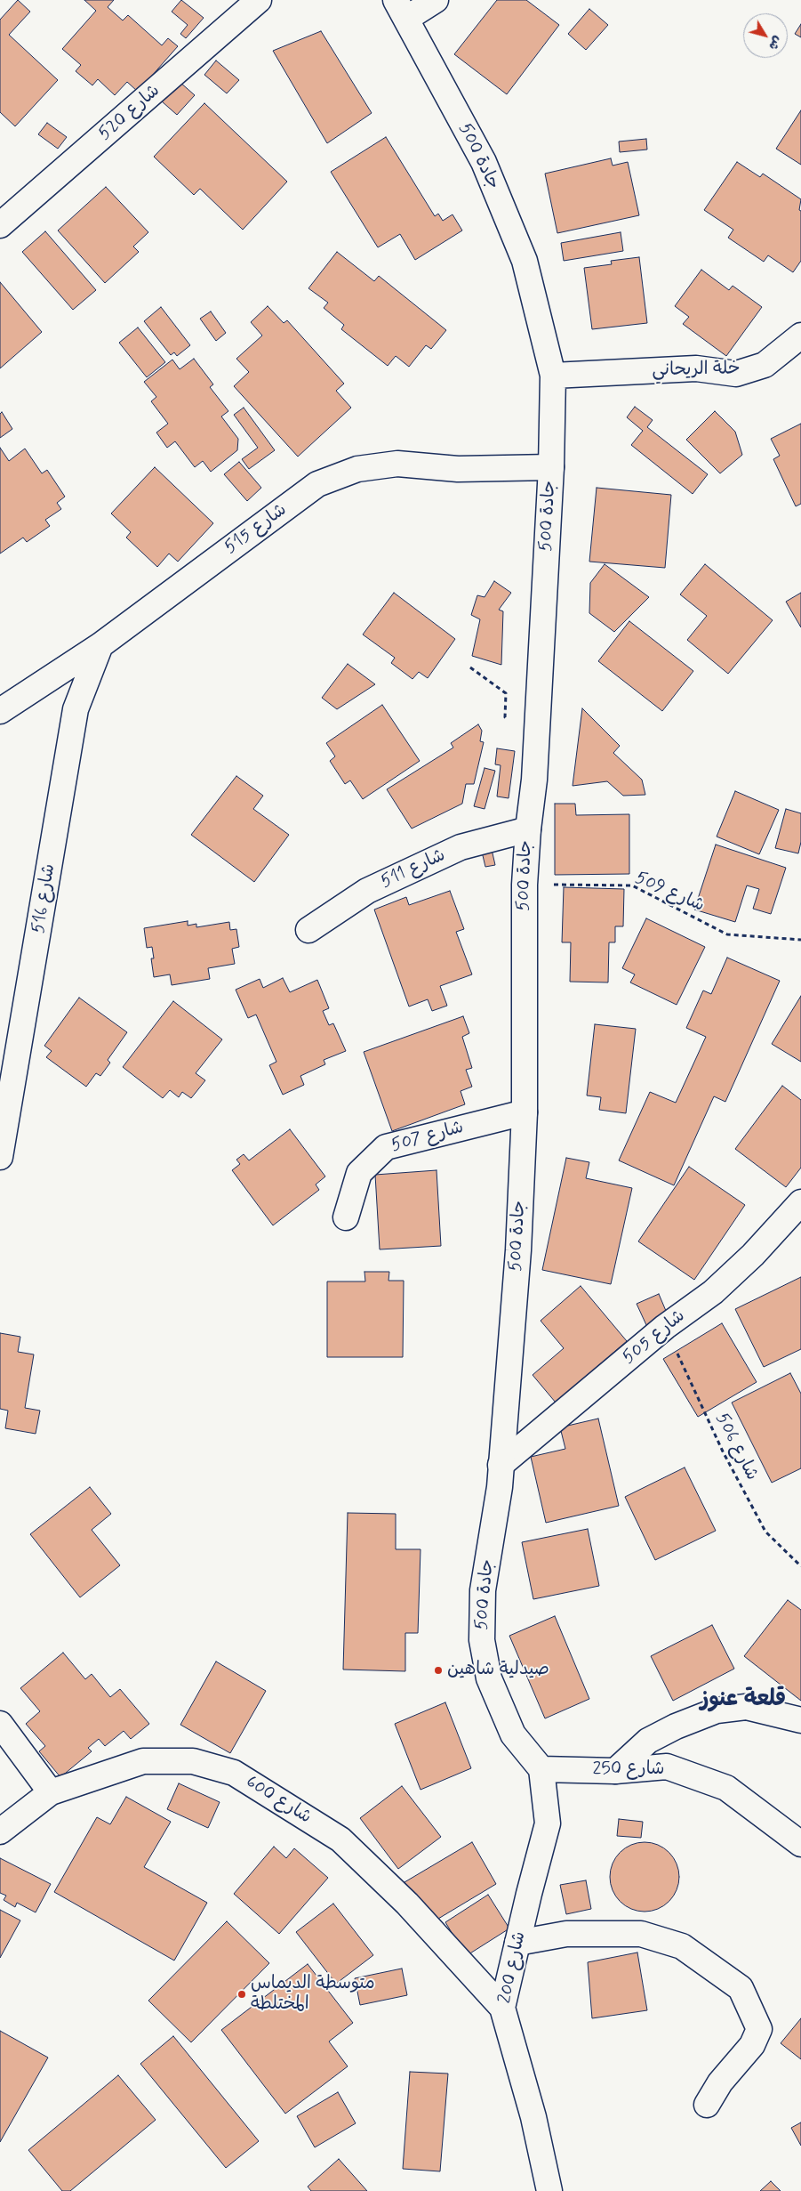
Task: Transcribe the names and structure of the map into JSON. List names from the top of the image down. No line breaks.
{"streets":{"main road":["شارع 520","جادة 500","خلة الريحاني","شارع 515","شارع 511","شارع 516","شارع 507","شارع 505","شارع 250","شارع 600","شارع 200"],"path":["شارع 509","شارع 506"]},"crossings":[["جادة 500","خلة الريحاني"],["جادة 500","شارع 515"],["جادة 500","شارع 511"],["جادة 500","شارع 509"],["جادة 500","شارع 507"],["جادة 500","شارع 505"],["جادة 500","شارع 250"],["جادة 500","شارع 200"],["شارع 515","شارع 516"],["شارع 505","شارع 506"],["شارع 250","شارع 200"],["شارع 600","شارع 200"]],"districts":["قلعة عنوز"],"places":["صيدلية شاهين","متوسطة الديماس المختلطة"],"north":"bottom right"}
